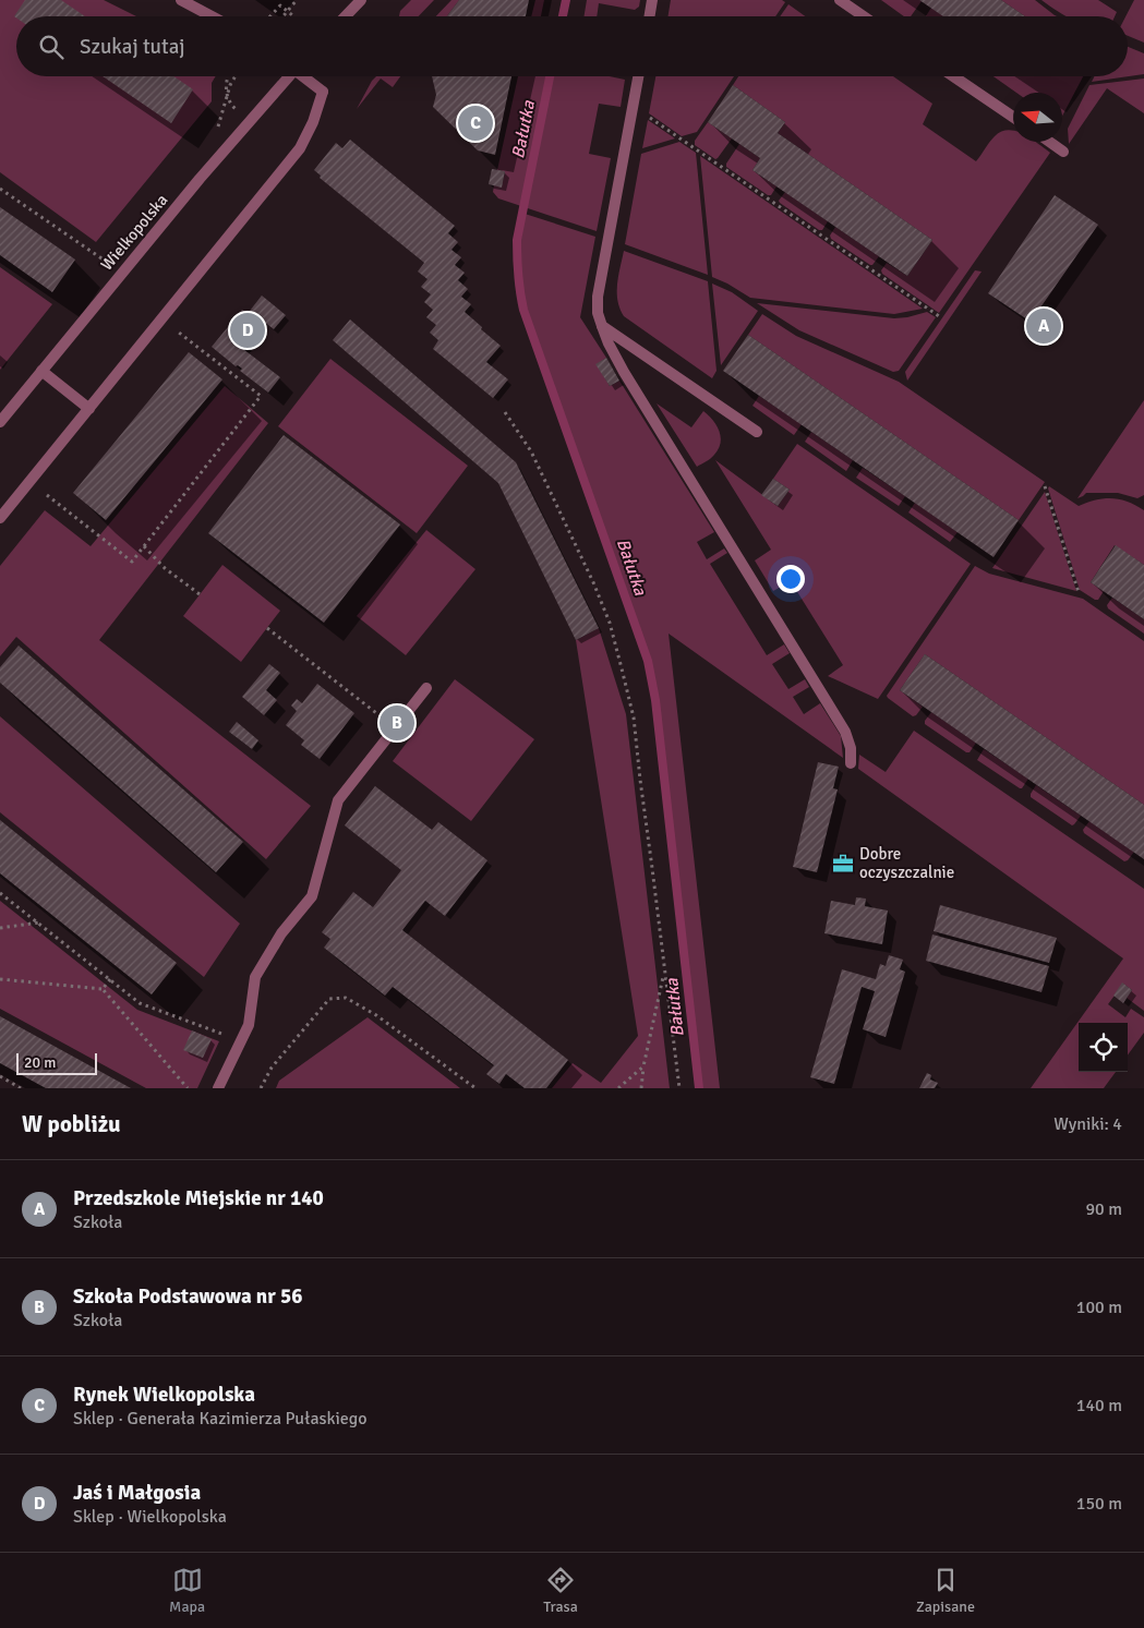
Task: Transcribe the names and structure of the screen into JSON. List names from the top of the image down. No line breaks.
{"streets":{"street":["Wielkopolska"]},"water":["Bałutka"],"places":{"office":["Dobre oczyszczalnie"]},"scale_bar":"20 m","north":"left","page":{"search":"Szukaj tutaj","pins":["C","A","D","B"],"scale":"20 m","heading":["W pobliżu","Wyniki: 4"],"list":[{"mark":"A","name":"Przedszkole Miejskie nr 140","note":"Szkoła","value":"90 m"},{"mark":"B","name":"Szkoła Podstawowa nr 56","note":"Szkoła","value":"100 m"},{"mark":"C","name":"Rynek Wielkopolska","note":"Sklep · Generała Kazimierza Pułaskiego","value":"140 m"},{"mark":"D","name":"Jaś i Małgosia","note":"Sklep · Wielkopolska","value":"150 m"}],"nav":["Mapa","Trasa","Zapisane"]}}
